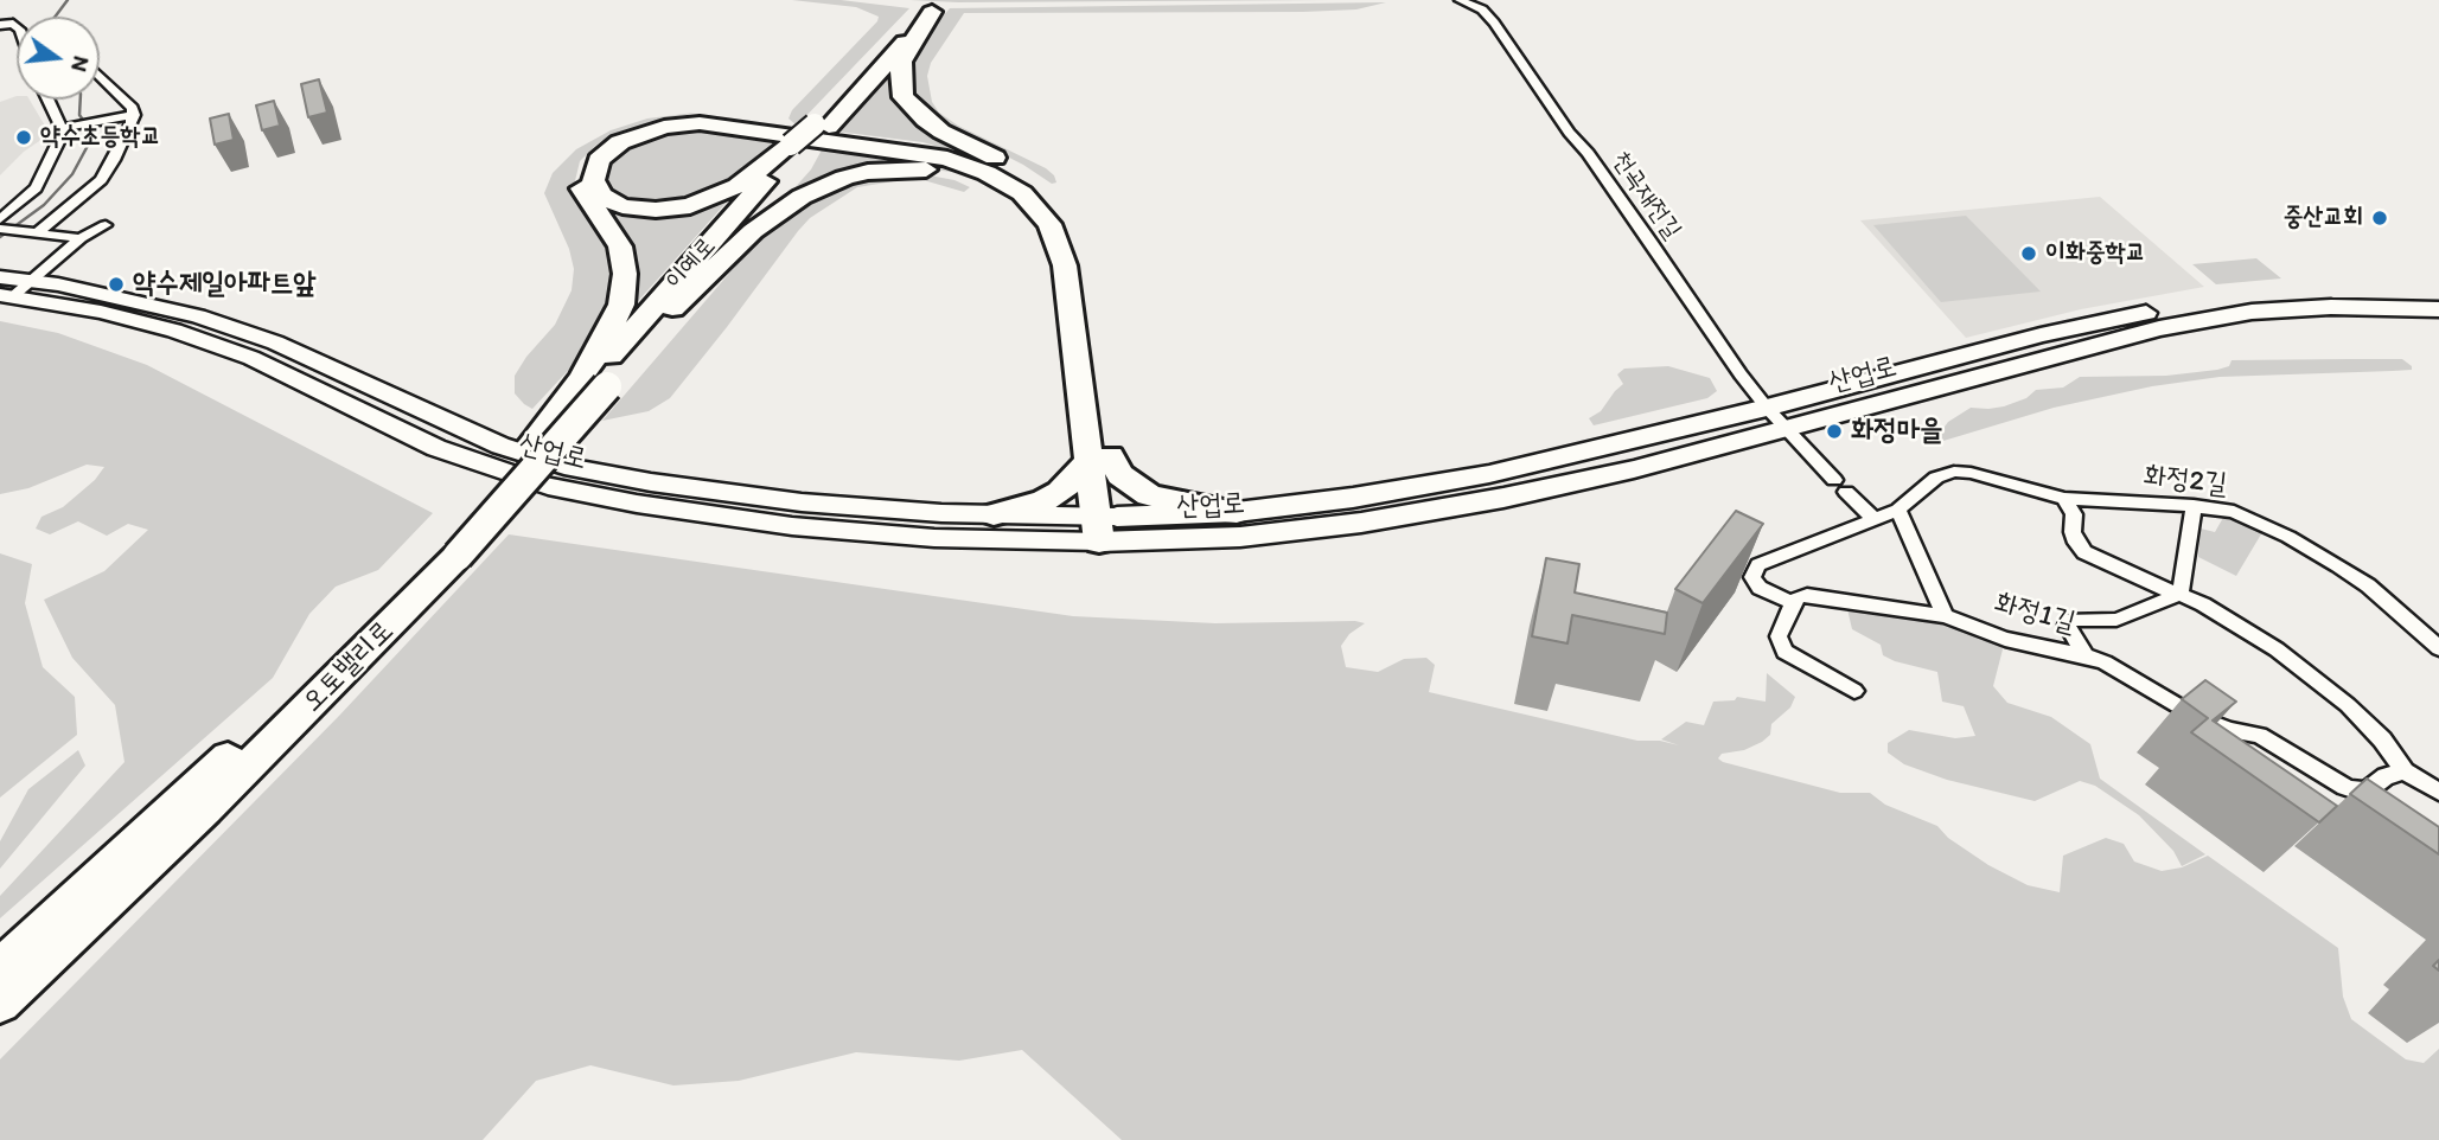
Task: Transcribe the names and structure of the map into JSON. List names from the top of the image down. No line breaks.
{"streets":{"highway":["이예로","오토밸리로"],"main road":["산업로"],"street":["천곡재전길","화정2길","화정1길"]},"crossings":[["천곡재전길","산업로"],["이예로","오토밸리로"]],"places":["약수초등학교","중산교회","이화중학교","약수제일아파트앞","화정마을"],"north":"right"}
